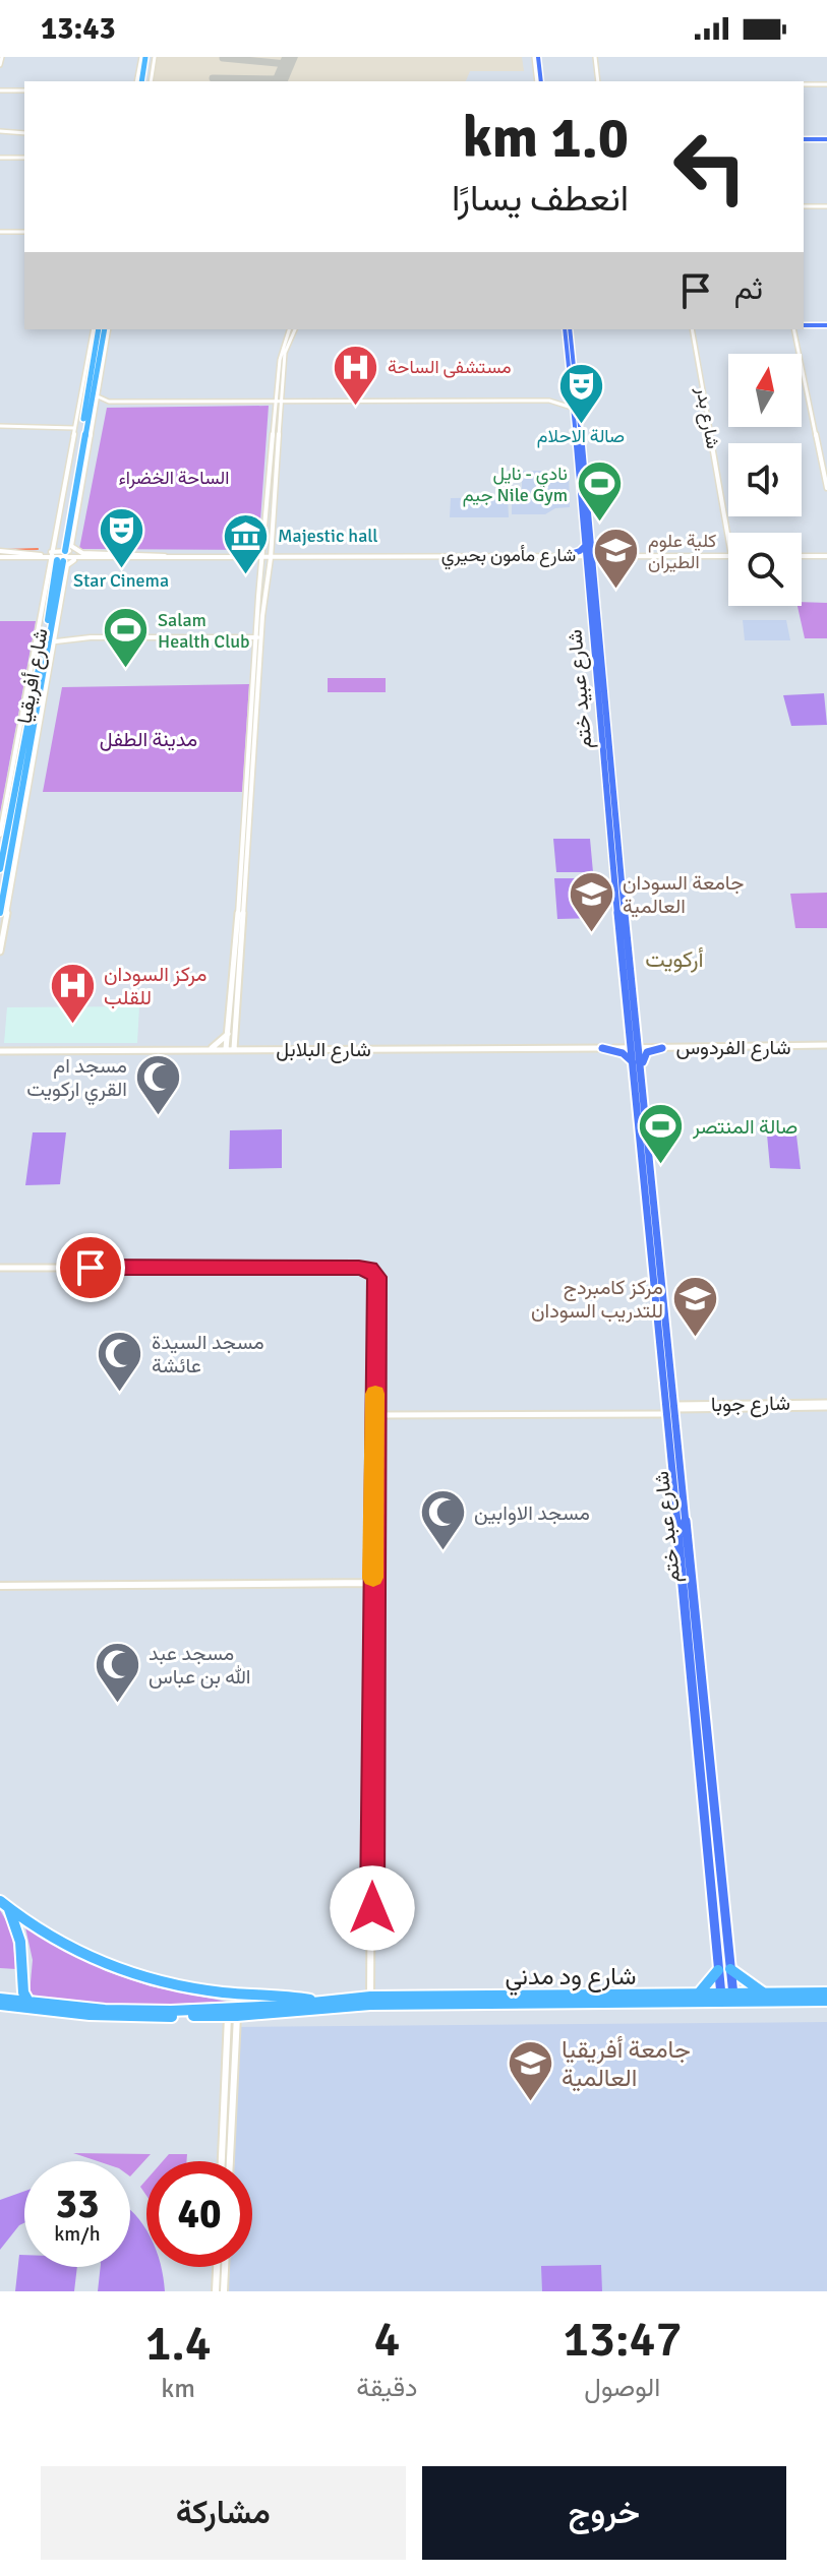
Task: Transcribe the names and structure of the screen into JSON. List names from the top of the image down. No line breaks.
{"streets":{"highway":["شارع ود مدني"],"main road":["شارع عبيد ختم","شارع عبد ختم"],"street":["شارع بدر","شارع مأمون بحيري","شارع أفريقيا","شارع الفردوس","شارع البلابل","شارع جوبا"]},"crossings":[["شارع مأمون بحيري","شارع أفريقيا"],["شارع مأمون بحيري","شارع عبيد ختم"],["شارع عبيد ختم","شارع الفردوس"],["شارع عبيد ختم","شارع البلابل"],["شارع عبيد ختم","شارع عبد ختم"],["شارع الفردوس","شارع البلابل"],["شارع الفردوس","شارع عبد ختم"],["شارع البلابل","شارع عبد ختم"],["شارع جوبا","شارع عبد ختم"],["شارع عبد ختم","شارع ود مدني"]],"districts":["أركويت"],"parks":["الساحة الخضراء","مدينة الطفل"],"places":{"hospital":["مستشفى الساحة","مركز السودان للقلب"],"theatre":["صالة الاحلام","Star Cinema"],"sports":["نادي - نايل جيم Nile Gym","Salam Health Club","صالة المنتصر"],"museum":["Majestic hall"],"school or university":["كلية علوم الطيران","جامعة السودان العالمية","مركز كامبردج للتدريب السودان","جامعة أفريقيا العالمية"],"mosque":["مسجد ام القري اركويت","مسجد السيدة عائشة","مسجد الاوابين","مسجد عبد الله بن عباس"]},"north":"top","page":{"status":"13:43","turn":["1.0 km","انعطف يسارًا"],"then":"ثم","speed":"33 km/h","limit":"40","eta":["13:47","الوصول","4","دقيقة","1.4","km"],"buttons":["خروج","مشاركة"]}}
